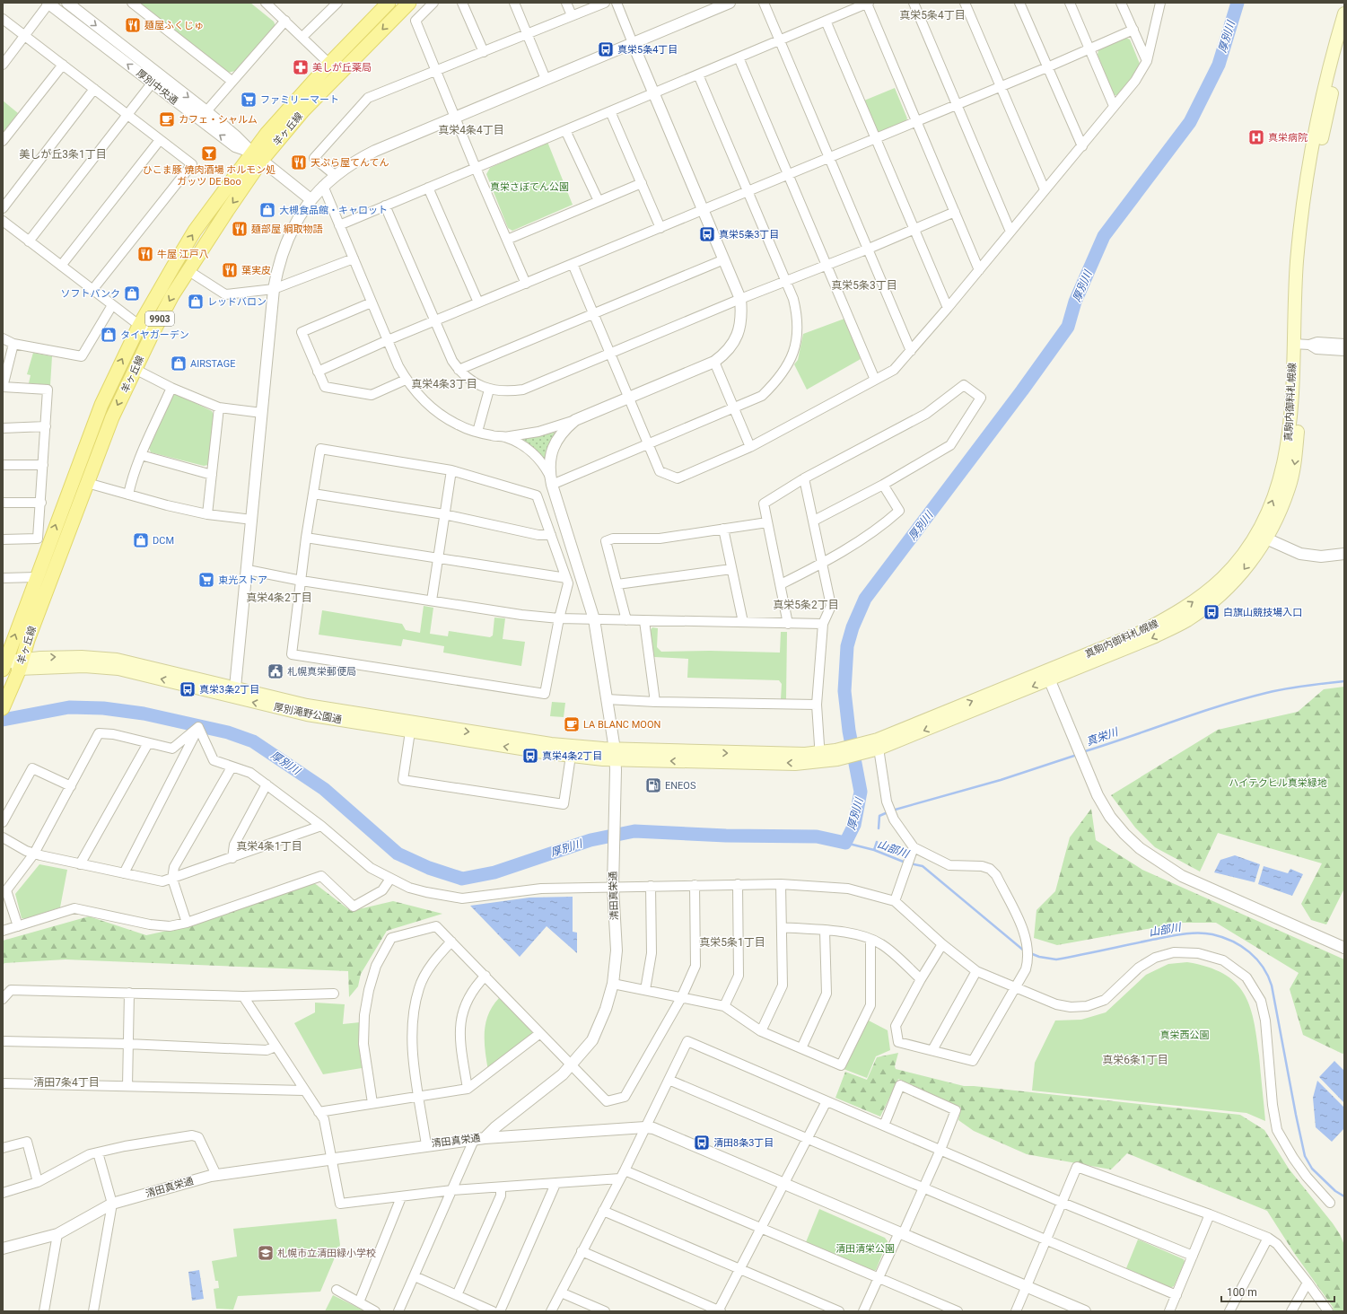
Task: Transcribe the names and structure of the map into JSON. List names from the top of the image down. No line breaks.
{"streets":{"main road":["羊ヶ丘線","9903","真駒内御料札幌線","厚別滝野公園通"],"street":["厚別中央通","清田真栄通"]},"crossings":[["厚別中央通","羊ヶ丘線"],["羊ヶ丘線","厚別滝野公園通"],["真駒内御料札幌線","厚別滝野公園通"],["真駒内御料札幌線","清田真栄通"],["厚別滝野公園通","清田真栄通"]],"districts":["真栄5条4丁目","真栄4条4丁目","美しが丘3条1丁目","真栄5条3丁目","真栄4条3丁目","真栄4条2丁目","真栄5条2丁目","真栄4条1丁目","真栄5条1丁目","真栄6条1丁目","清田7条4丁目"],"water":["厚別川","真栄川","山部川"],"parks":["真栄さぼてん公園","ハイテクヒル真栄緑地","真栄西公園","清田清栄公園"],"places":{"restaurant":["麺屋ふくじゅ","天ぷら屋てんてん","麺部屋 綱取物語","牛屋 江戸八","葉実皮"],"bus stop":["真栄5条4丁目","真栄5条3丁目","白旗山競技場入口","真栄3条2丁目","真栄4条2丁目","清田8条3丁目"],"pharmacy":["美しが丘薬局"],"supermarket":["ファミリーマート","東光ストア"],"cafe":["カフェ・シャルム","LA BLANC MOON"],"hospital":["真栄病院"],"bar":["ひこま豚 焼肉酒場 ホルモン処 ガッツ DE Boo"],"shop":["大槻食品館・キャロット","ソフトバンク","レッドバロン","タイヤガーデン","AIRSTAGE","DCM"],"public building":["札幌真栄郵便局"],"fuel station":["ENEOS"],"school or university":["札幌市立清田緑小学校"]},"scale_bar":"100 m"}
